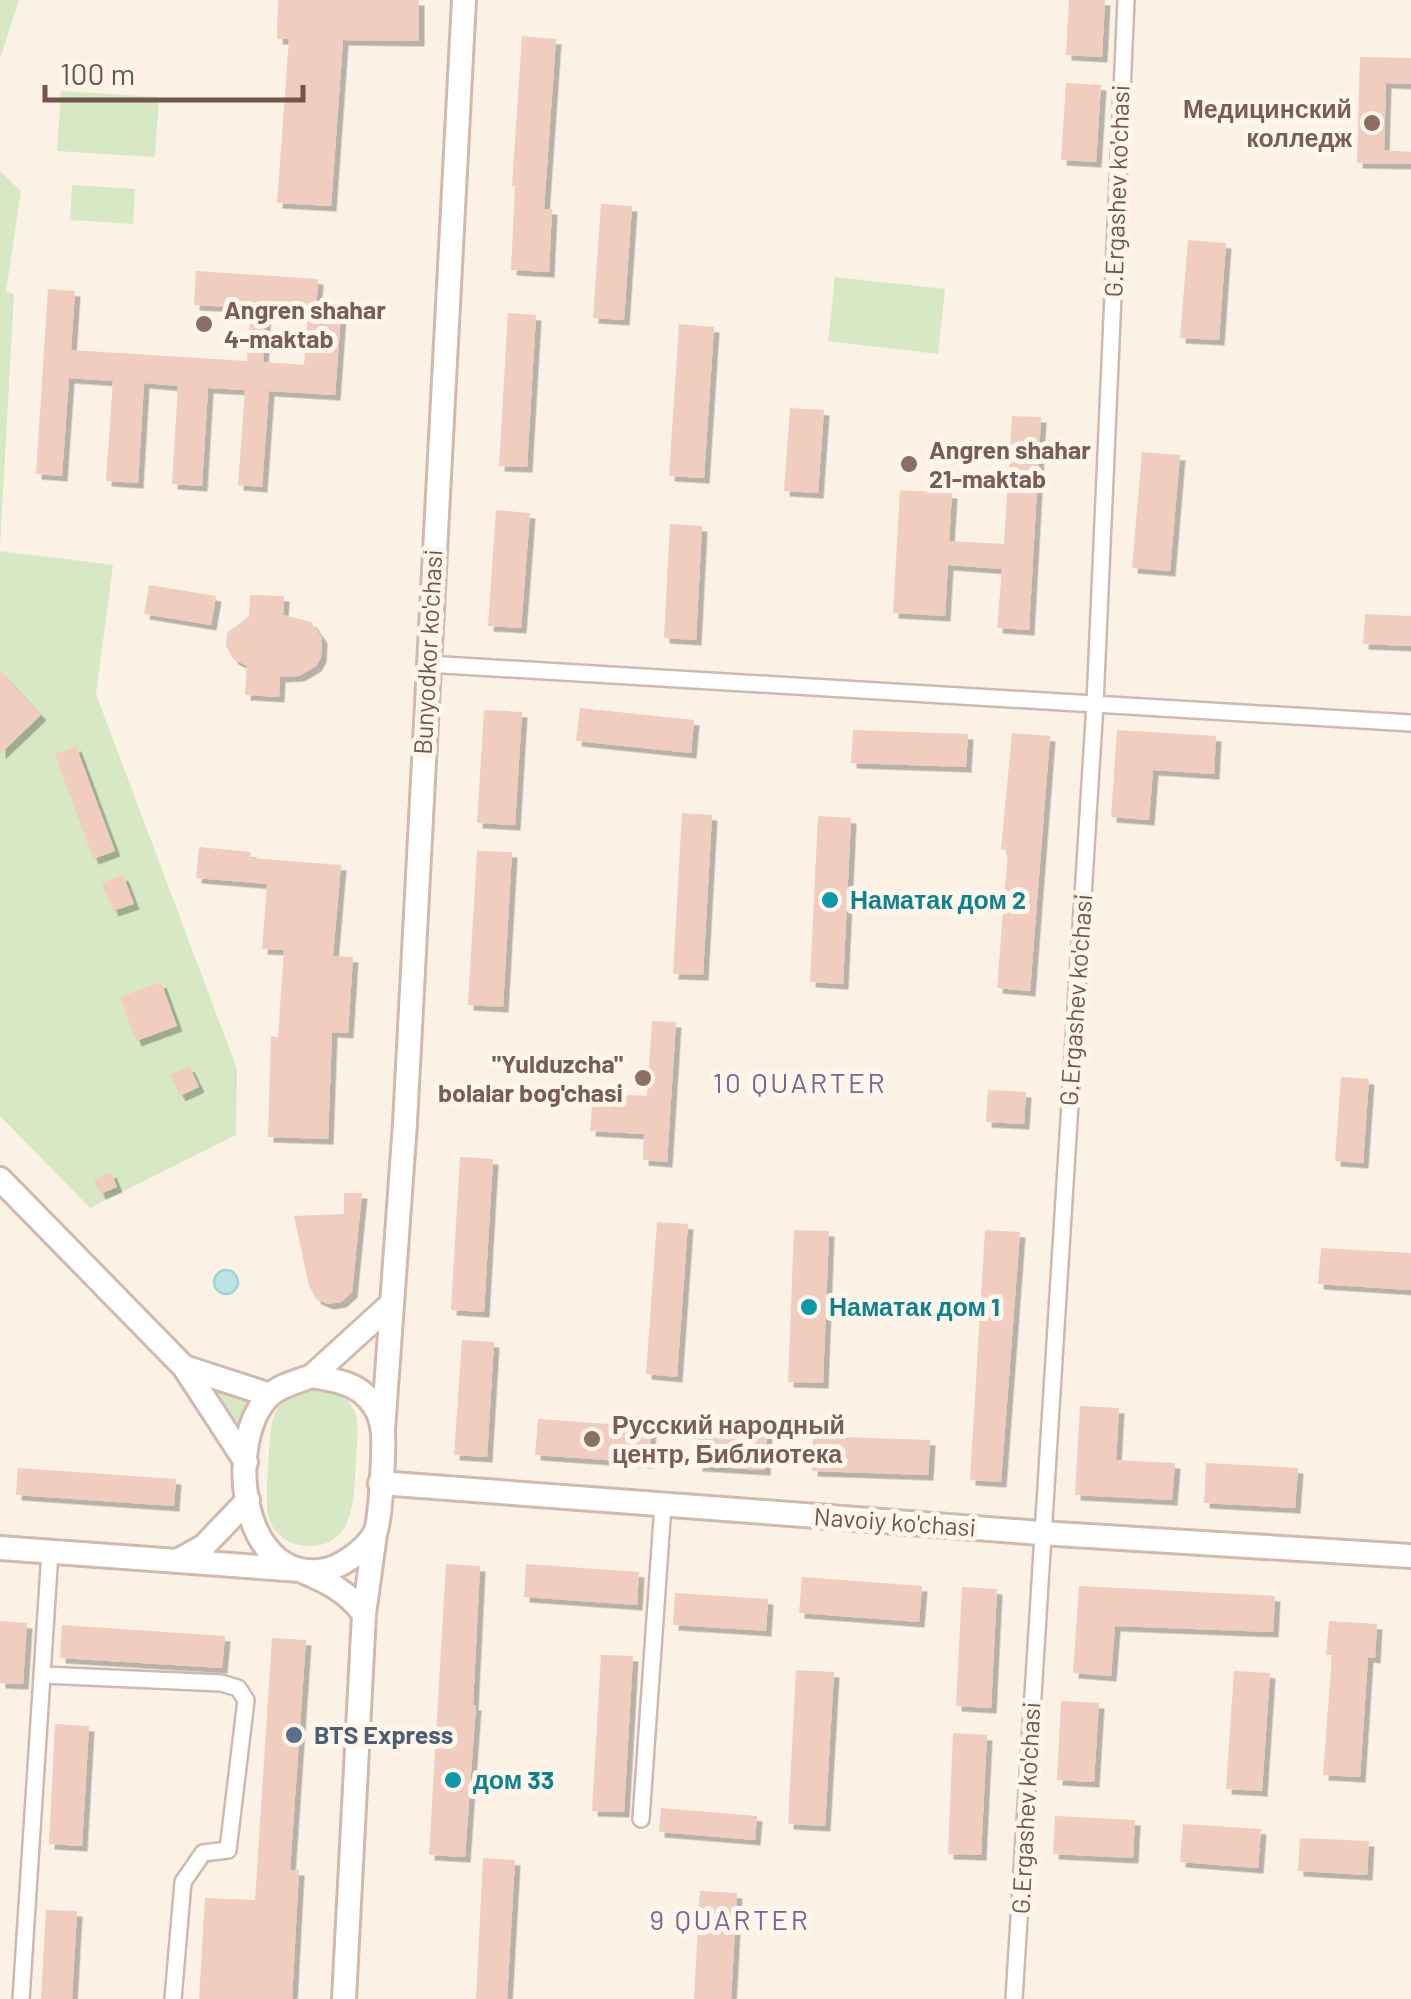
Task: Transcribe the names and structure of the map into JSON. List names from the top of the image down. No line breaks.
{"streets":{"main road":["Bunyodkor ko'chasi","Navoiy ko'chasi"],"street":["G.Ergashev ko'chasi"]},"crossings":[["G.Ergashev ko'chasi","Navoiy ko'chasi"],["Bunyodkor ko'chasi","Navoiy ko'chasi"]],"districts":["10 QUARTER","9 QUARTER"],"places":["Медицинский колледж","Angren shahar 4-maktab","Angren shahar 21-maktab","Наматак дом 2","\"Yulduzcha\" bolalar bog'chasi","Наматак дом 1","Русский народный центр, Библиотека","BTS Express","дом 33"],"scale_bar":"100 m"}
